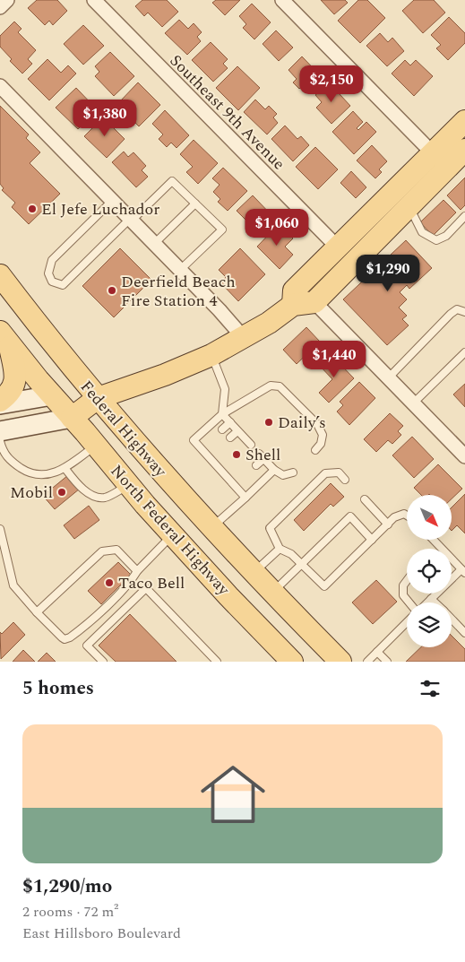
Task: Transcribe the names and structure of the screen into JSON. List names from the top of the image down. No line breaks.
{"streets":{"main road":["Federal Highway","North Federal Highway"],"street":["Southeast 9th Avenue"]},"places":["El Jefe Luchador","Deerfield Beach Fire Station 4","Daily’s","Shell","Mobil","Taco Bell"],"north":"bottom right","page":{"price":["$2,150","$1,380","$1,060","$1,290","$1,440"],"heading":"5 homes","list":[{"name":"$1,290/mo","note":"2 rooms · 72 m² · East Hillsboro Boulevard"}]}}
